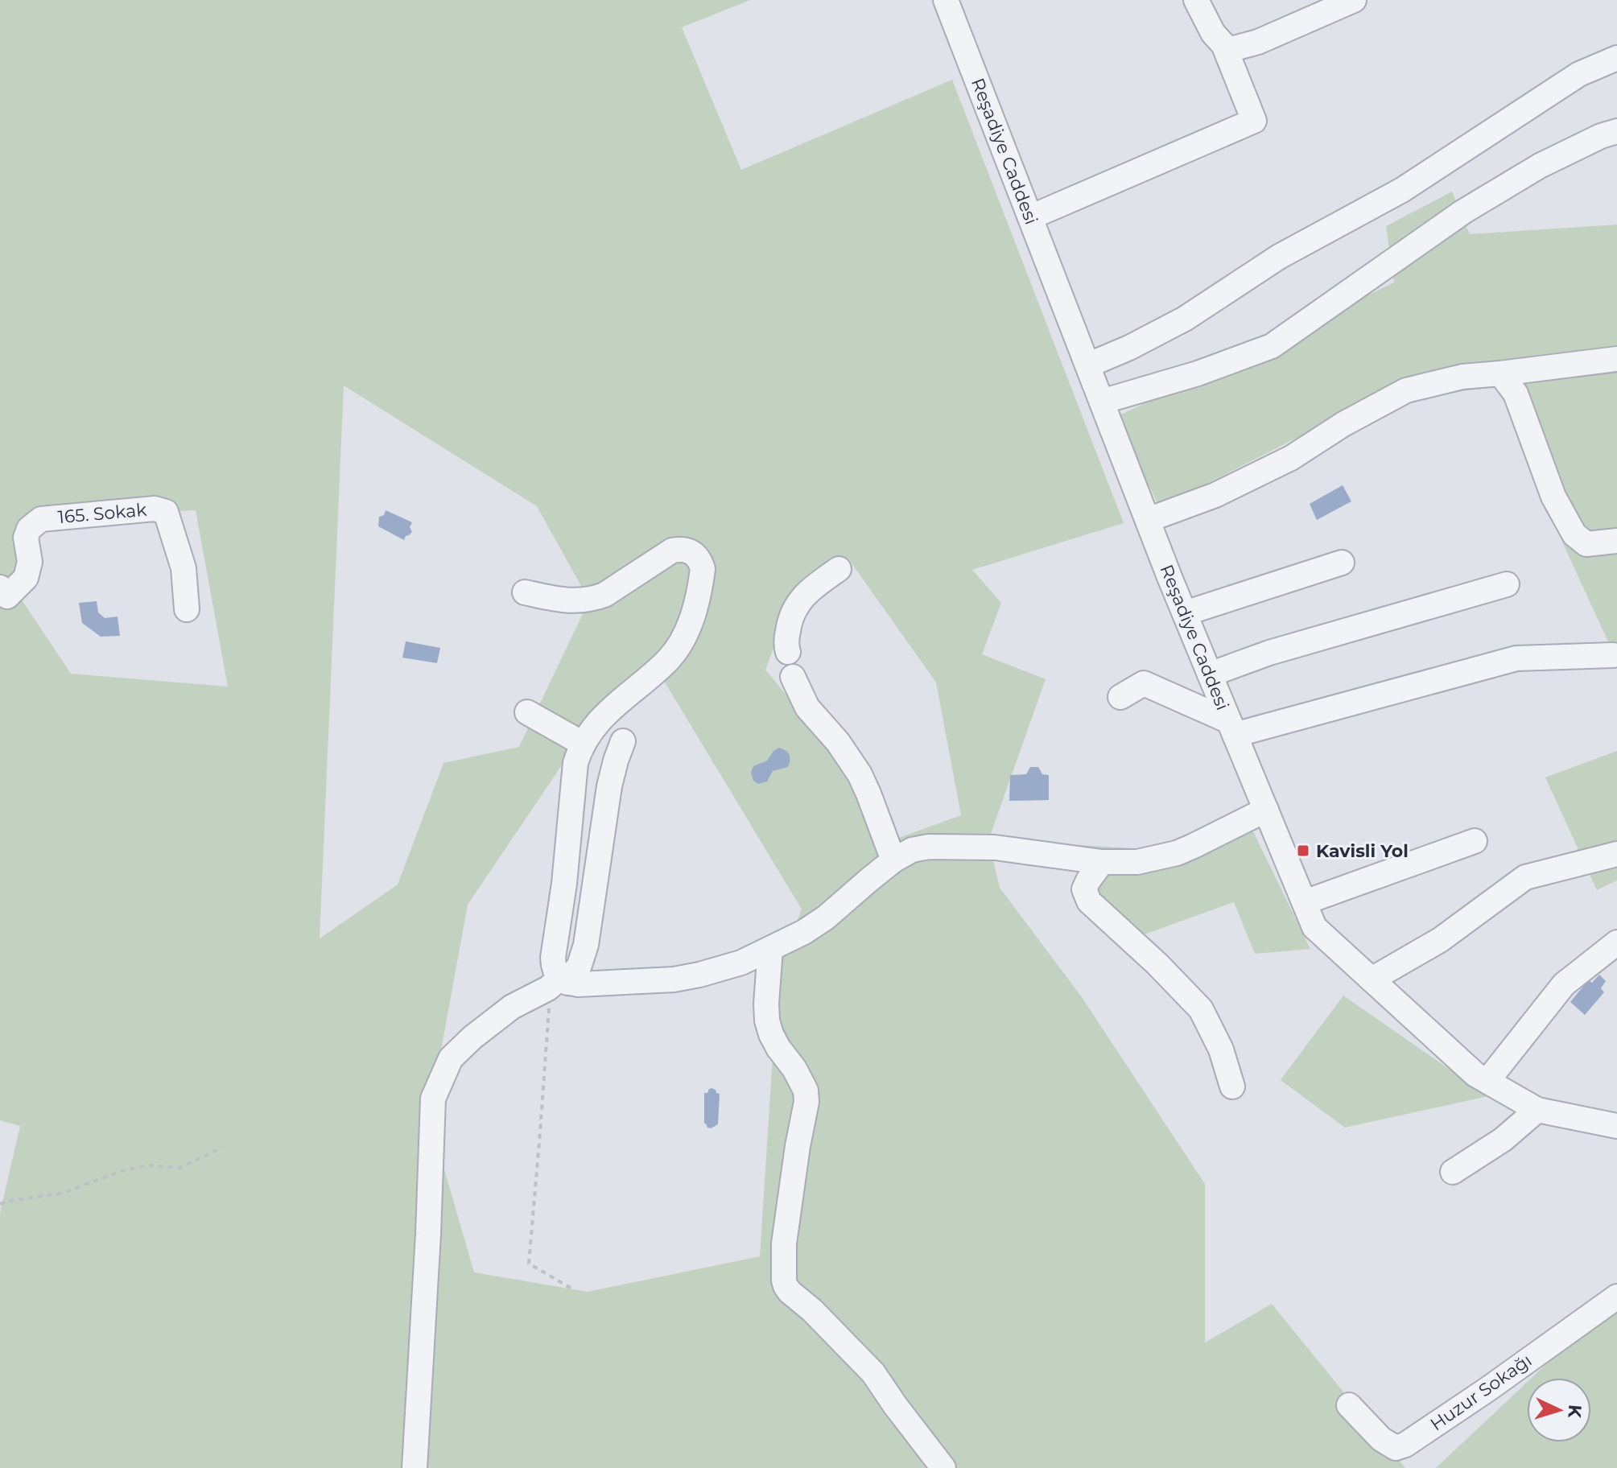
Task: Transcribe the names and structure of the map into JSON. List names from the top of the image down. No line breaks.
{"streets":{"street":["Reşadiye Caddesi","165. Sokak","Huzur Sokağı"]},"places":{"transit":["Kavisli Yol"]},"north":"right"}
